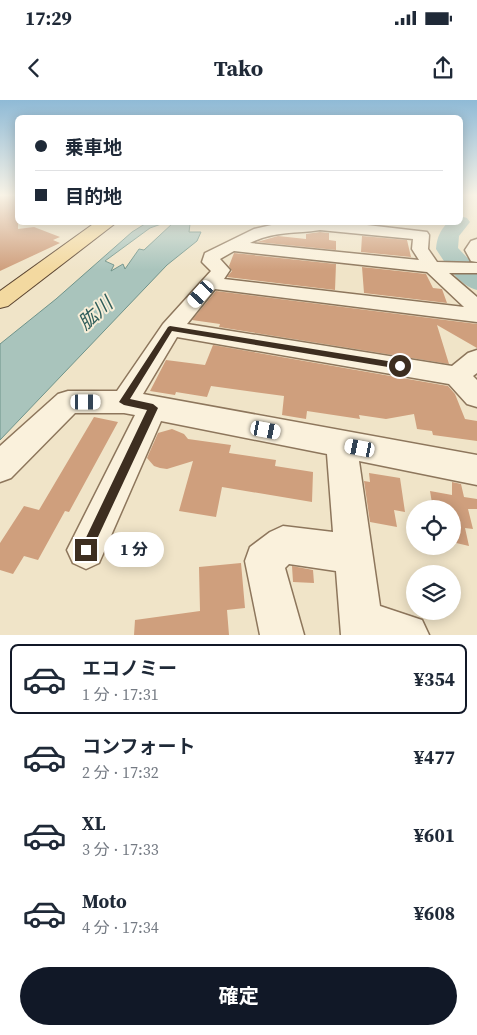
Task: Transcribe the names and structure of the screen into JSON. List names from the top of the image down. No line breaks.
{"water":["肱川"],"page":{"status":"17:29","header":"Tako","banner":["乗車地","目的地"],"bubble":"1 分","list":[{"name":"エコノミー","note":"1 分 · 17:31","value":"¥354"},{"name":"コンフォート","note":"2 分 · 17:32","value":"¥477"},{"name":"XL","note":"3 分 · 17:33","value":"¥601"},{"name":"Moto","note":"4 分 · 17:34","value":"¥608"}],"buttons":"確定"}}
